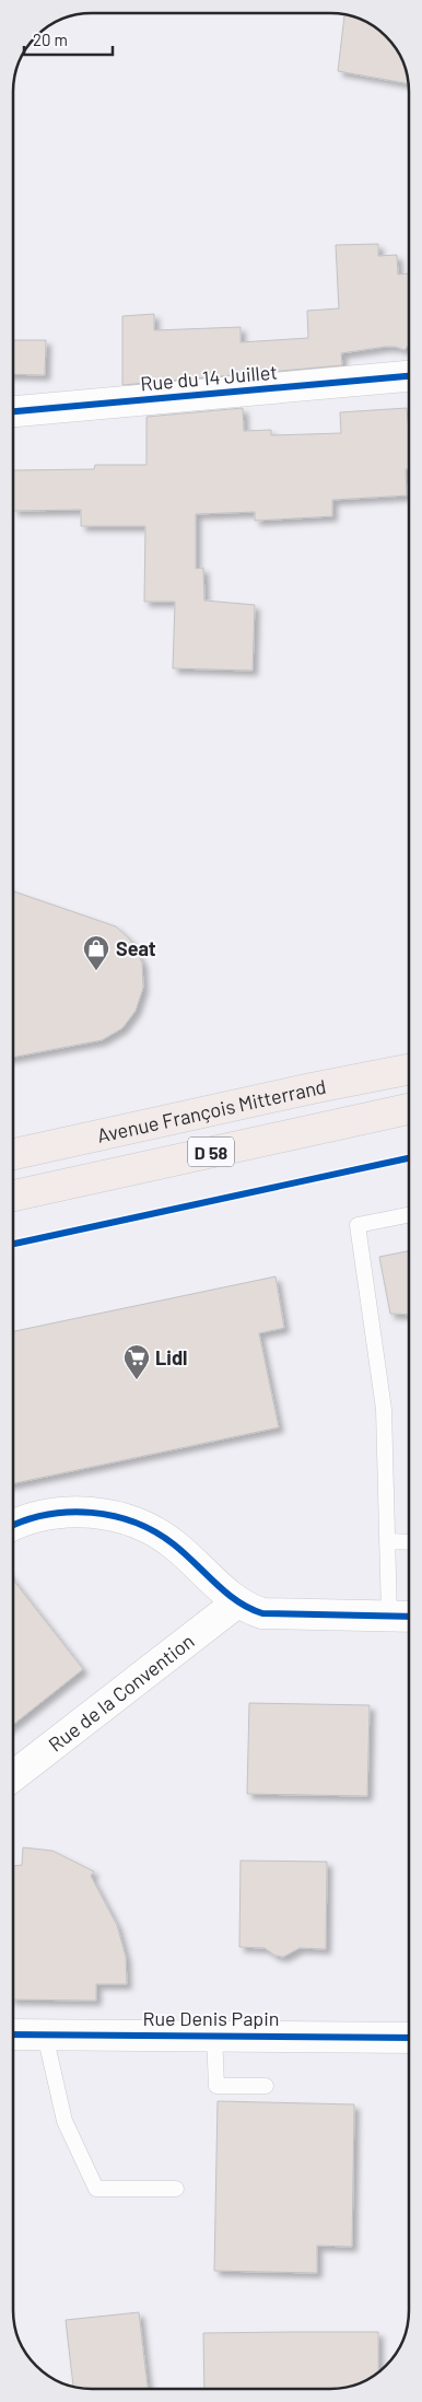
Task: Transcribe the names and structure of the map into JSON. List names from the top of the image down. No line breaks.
{"streets":{"main road":["Avenue François Mitterrand","D 58"],"street":["Rue du 14 Juillet","Rue de la Convention","Rue Denis Papin"]},"places":{"shop":["Seat"],"supermarket":["Lidl"]},"scale_bar":"20 m"}
